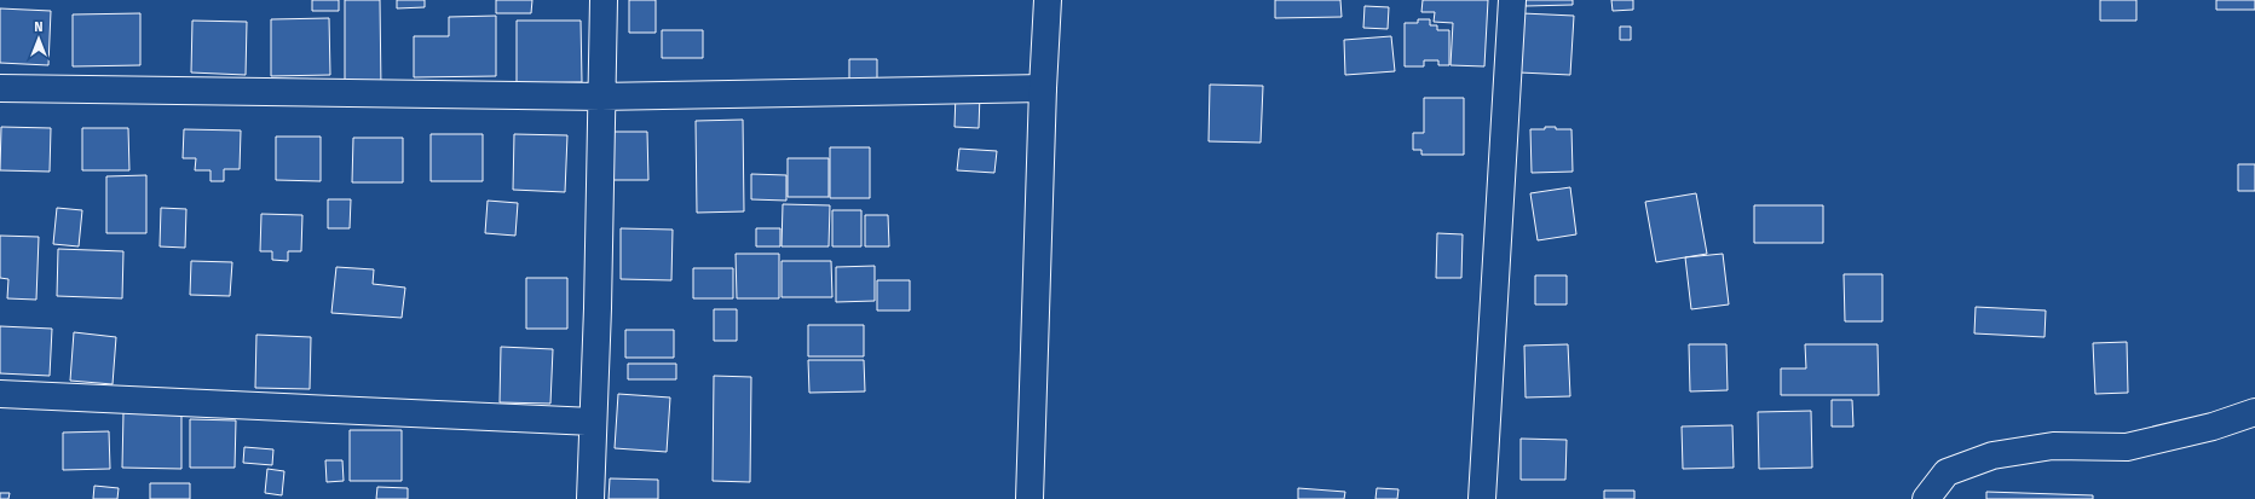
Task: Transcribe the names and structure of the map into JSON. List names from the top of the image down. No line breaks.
{"north":"top"}
